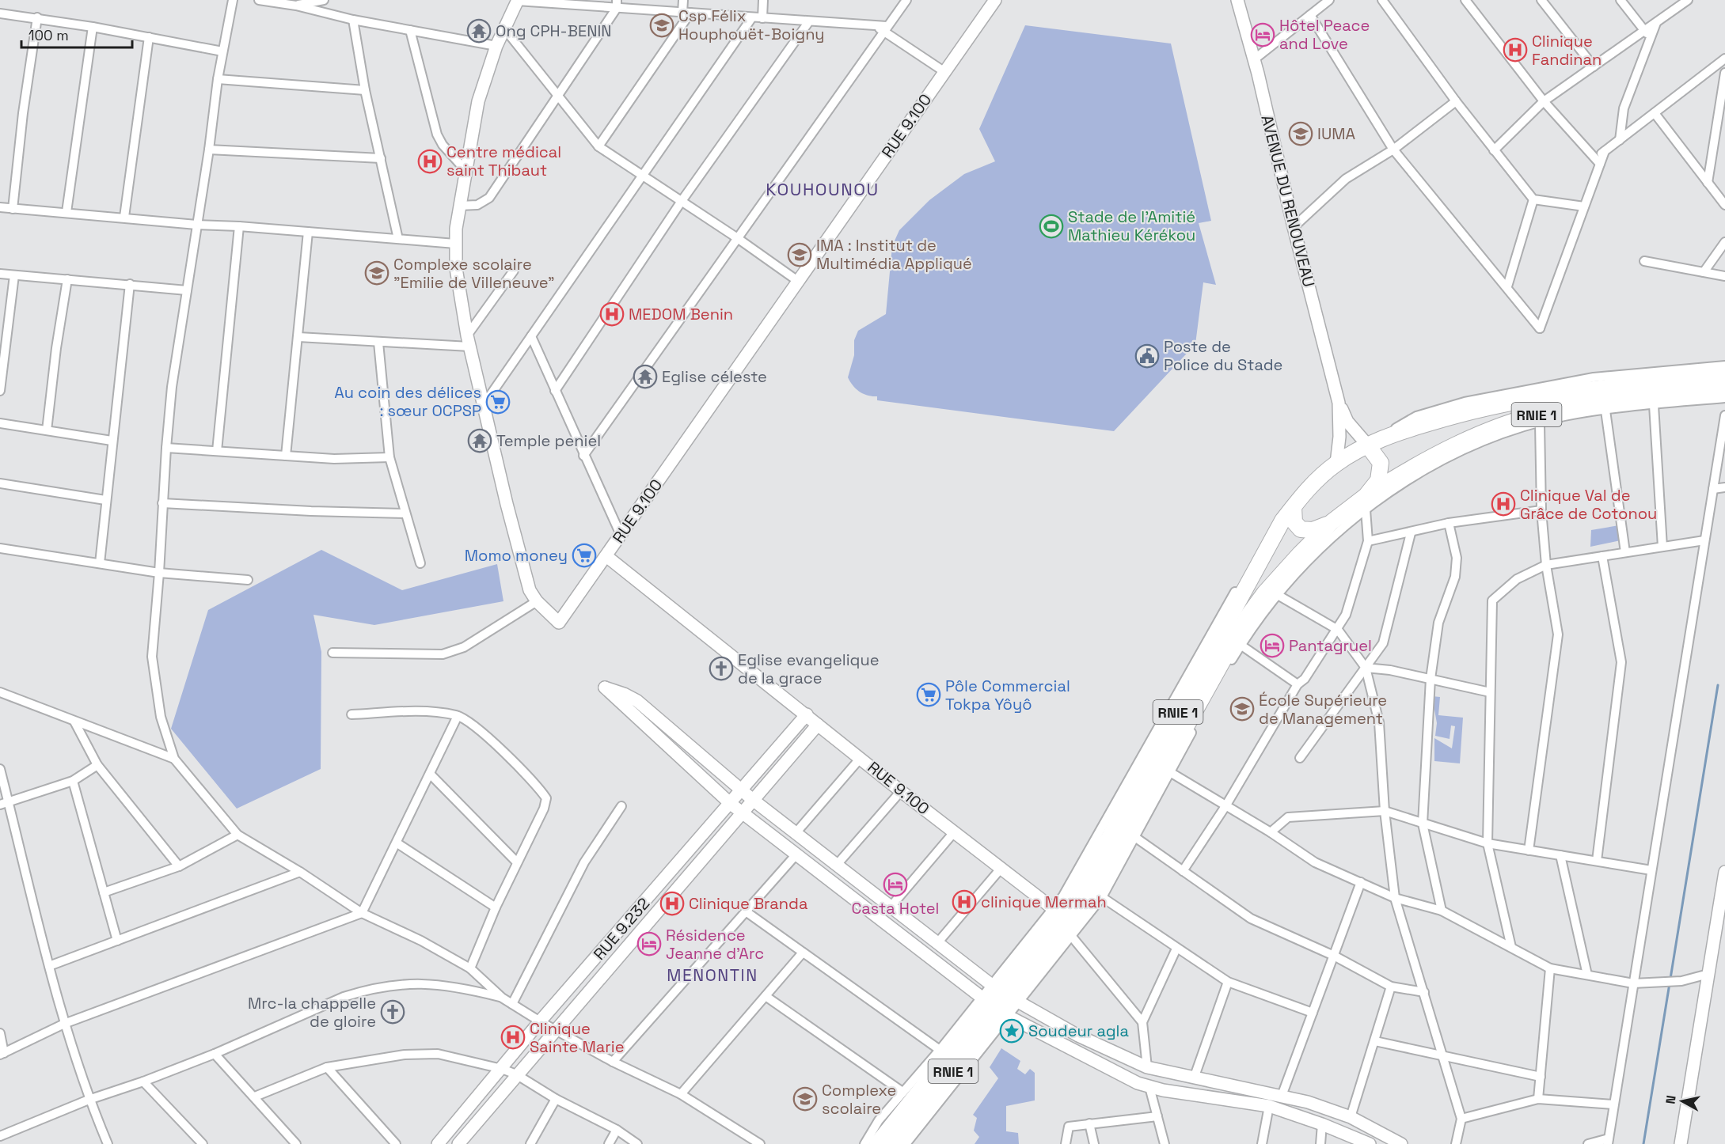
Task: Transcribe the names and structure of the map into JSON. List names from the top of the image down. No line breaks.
{"streets":{"highway":["RNIE 1"],"street":["RUE 9.100","AVENUE DU RENOUVEAU","RUE 9.232"]},"crossings":[["RUE 9.100","RUE 9.232"],["AVENUE DU RENOUVEAU","RNIE 1"]],"districts":["KOUHOUNOU","MENONTIN"],"places":{"school or university":["Csp Félix Houphouët-Boigny","IUMA","IMA : Institut de Multimédia Appliqué","Complexe scolaire \"Emilie de Villeneuve\"","École Supérieure de Management","Complexe scolaire"],"temple":["Ong CPH-BENIN","Eglise céleste","Temple peniel"],"hotel":["Hôtel Peace and Love","Pantagruel","Casta Hotel","Résidence Jeanne d'Arc"],"hospital":["Clinique Fandinan","Centre médical saint Thibaut","MEDOM Benin","Clinique Val de Grâce de Cotonou","clinique Mermah","Clinique Branda","Clinique Sainte Marie"],"sports":["Stade de l'Amitié Mathieu Kérékou"],"public building":["Poste de Police du Stade"],"supermarket":["Au coin des délices : sœur OCPSP","Momo money","Pôle Commercial Tokpa Yôyô"],"church":["Eglise evangelique de la grace","Mrc-la chappelle de gloire"],"place":["Soudeur agla"]},"scale_bar":"100 m","north":"left"}
